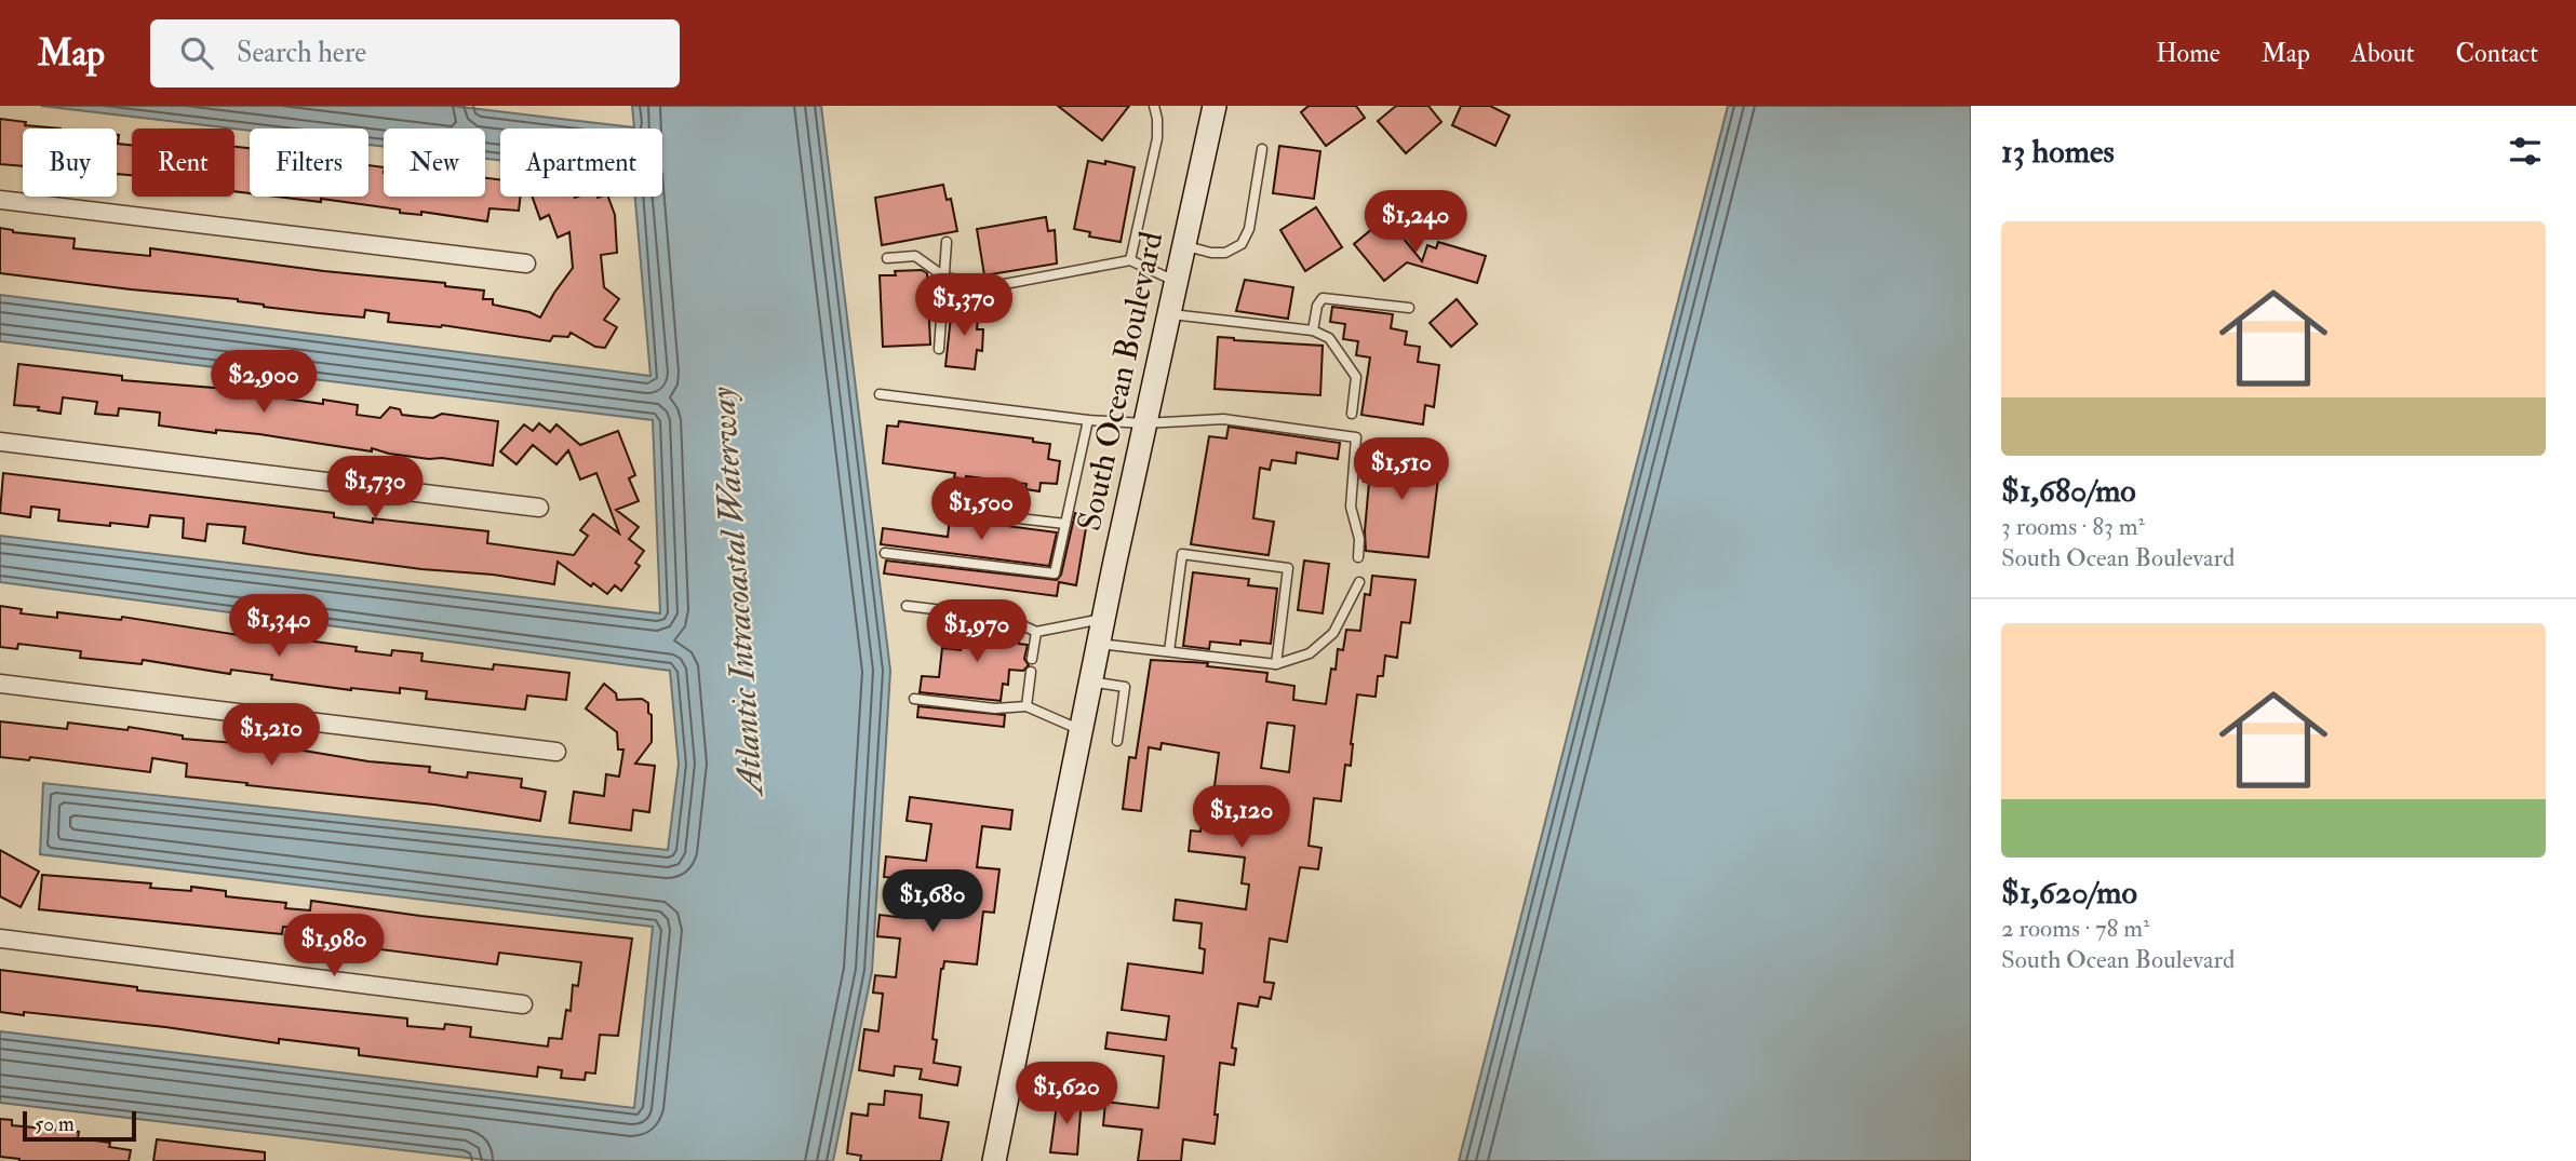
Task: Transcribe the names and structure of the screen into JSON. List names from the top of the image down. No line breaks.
{"streets":{"main road":["South Ocean Boulevard"]},"water":["Atlantic Intracoastal Waterway"],"scale_bar":"50 m","page":{"header":"Map","search":"Search here","nav":["Home","Map","About","Contact"],"heading":"13 homes","chip":["Buy","Rent","Filters","New","Apartment"],"price":["$1,240","$1,370","$2,900","$1,510","$1,730","$1,500","$1,340","$1,970","$1,210","$1,120","$1,680","$1,980","$1,620"],"list":[{"name":"$1,680/mo","note":"3 rooms · 83 m² · South Ocean Boulevard"},{"name":"$1,620/mo","note":"2 rooms · 78 m² · South Ocean Boulevard"}],"scale":"50 m"}}
